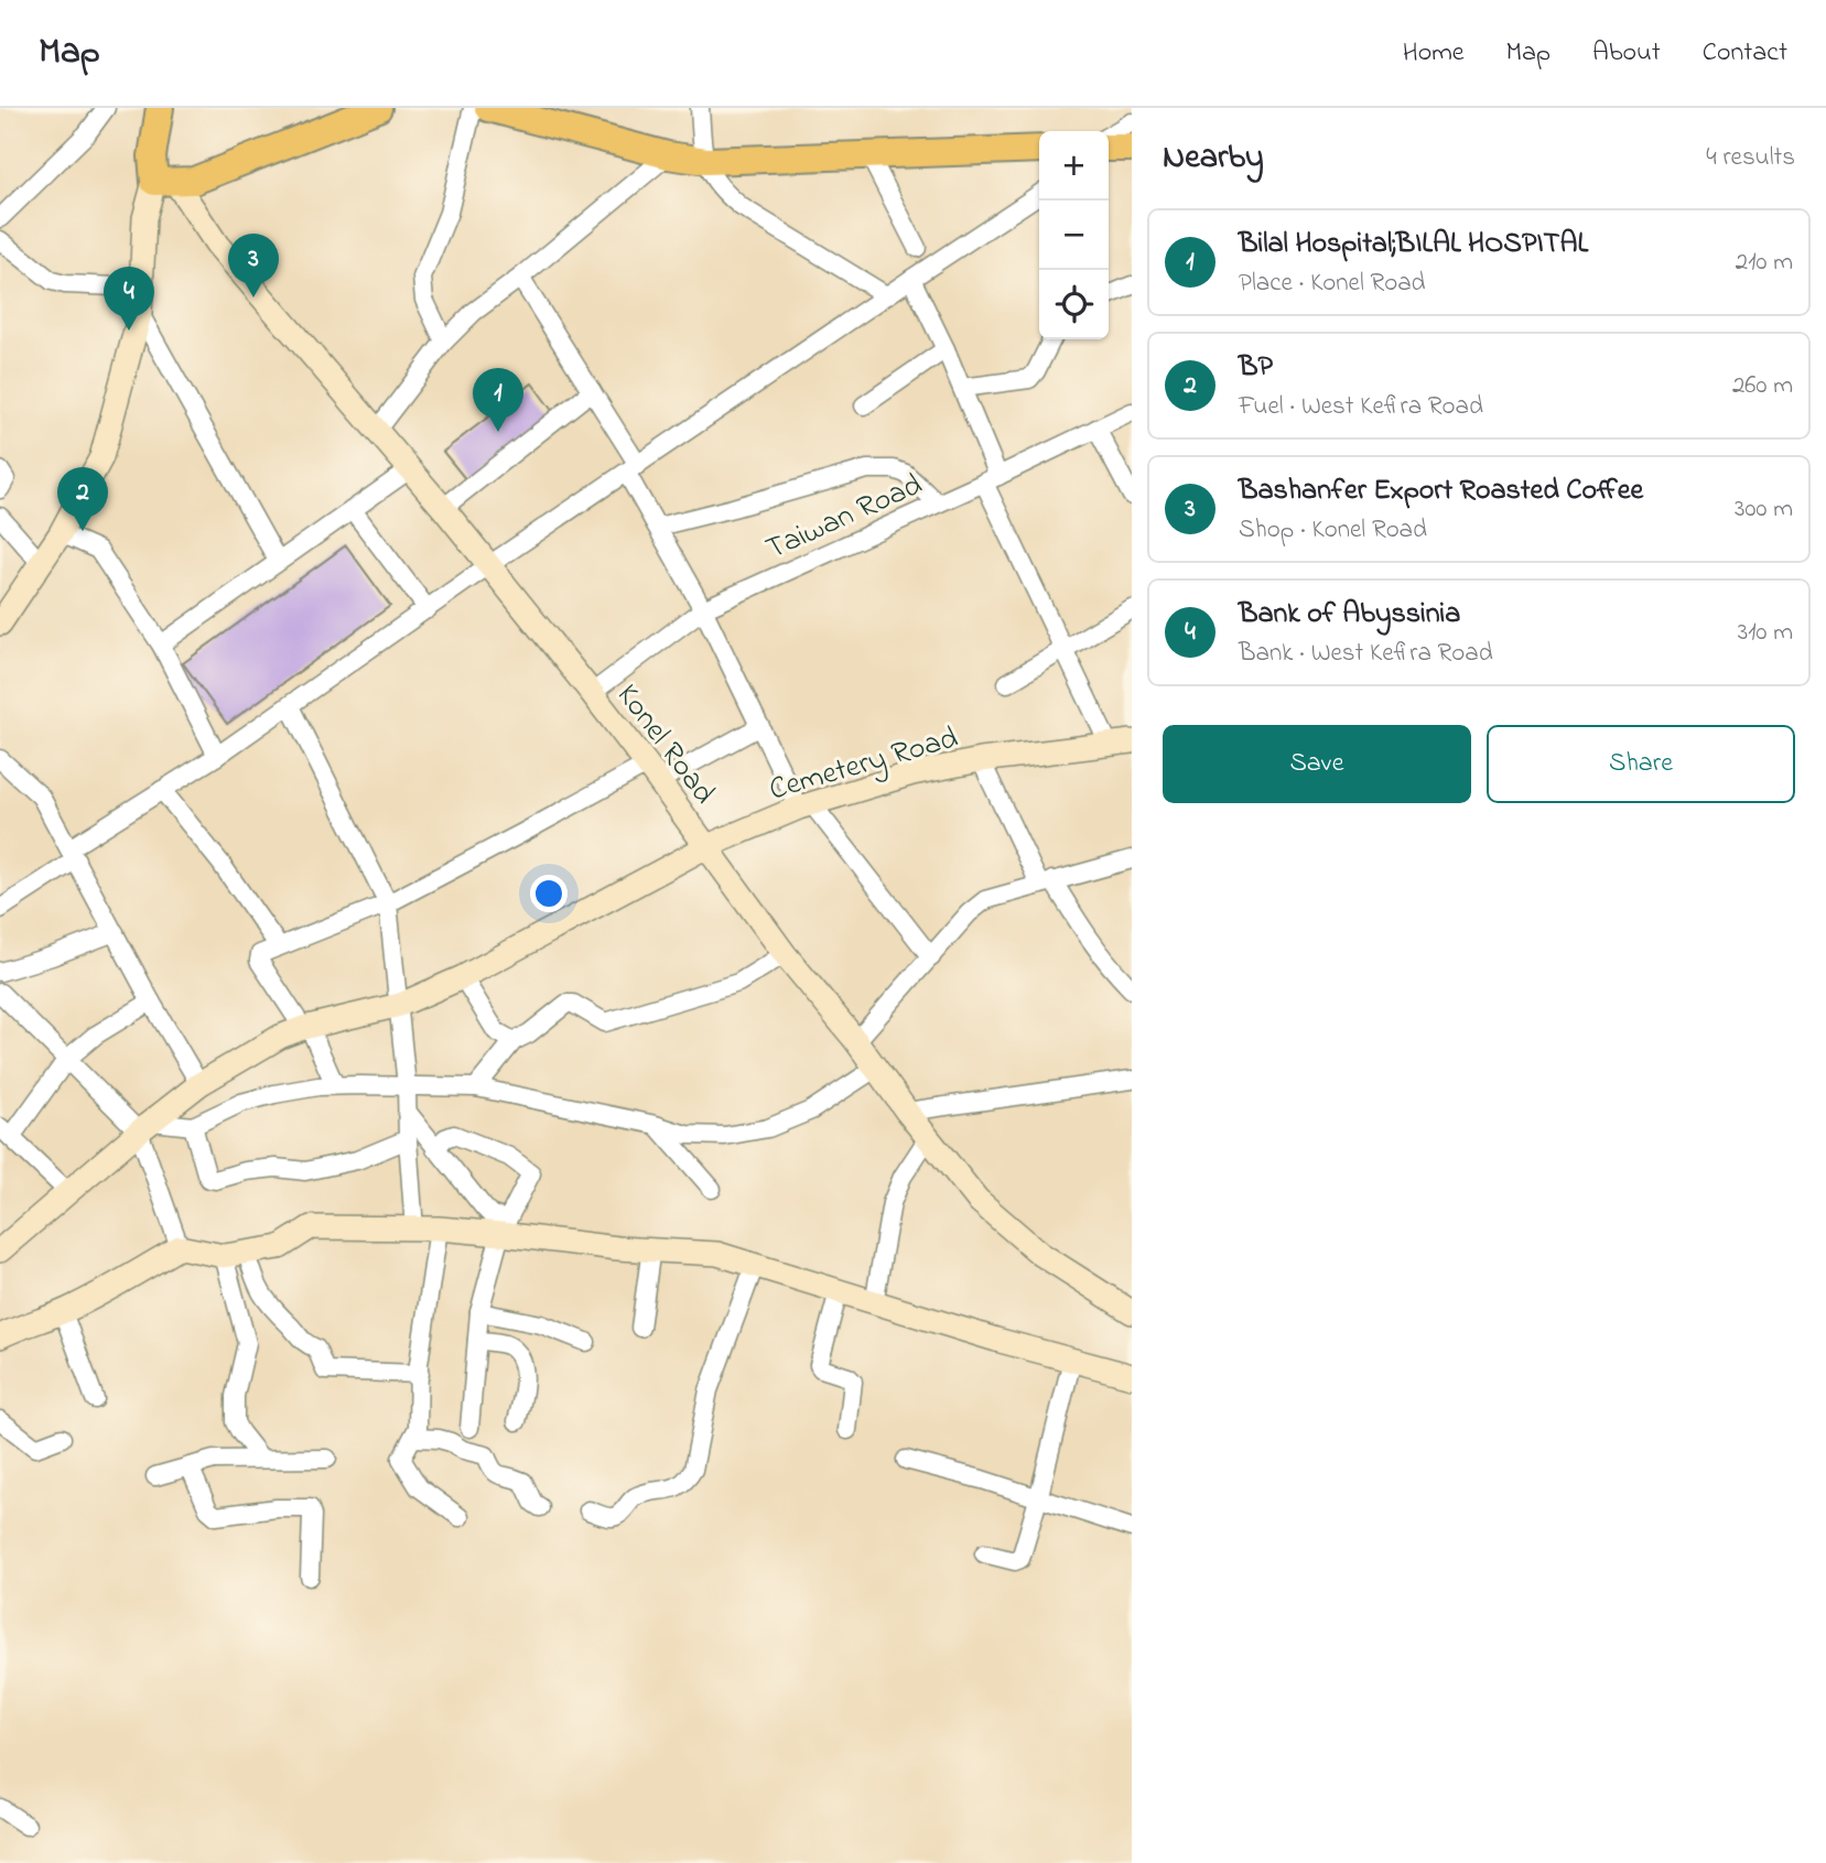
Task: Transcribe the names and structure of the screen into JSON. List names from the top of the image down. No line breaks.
{"streets":{"main road":["Konel Road","Cemetery Road"],"street":["Taiwan Road"]},"crossings":[["Taiwan Road","Konel Road"],["Konel Road","Cemetery Road"]],"page":{"header":"Map","nav":["Home","Map","About","Contact"],"heading":["Nearby","4 results"],"map_buttons":["+","−"],"list":[{"mark":"1","name":"Bilal Hospital;BILAL HOSPITAL","note":"Place · Konel Road","value":"210 m"},{"mark":"2","name":"BP","note":"Fuel · West Kefira Road","value":"260 m"},{"mark":"3","name":"Bashanfer Export Roasted Coffee","note":"Shop · Konel Road","value":"300 m"},{"mark":"4","name":"Bank of Abyssinia","note":"Bank · West Kefira Road","value":"310 m"}],"pins":["3","4","1","2"],"buttons":["Save","Share"]}}
